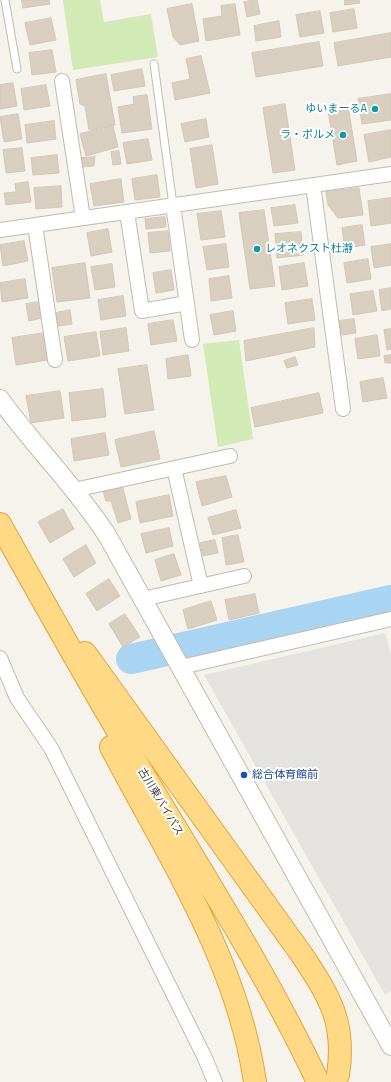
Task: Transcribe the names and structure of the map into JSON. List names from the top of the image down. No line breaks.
{"streets":{"highway":["古川東バイパス"]},"places":["ゆいまーるA","ラ・ポルメ","レオネクスト杜瀞","総合体育館前"]}
